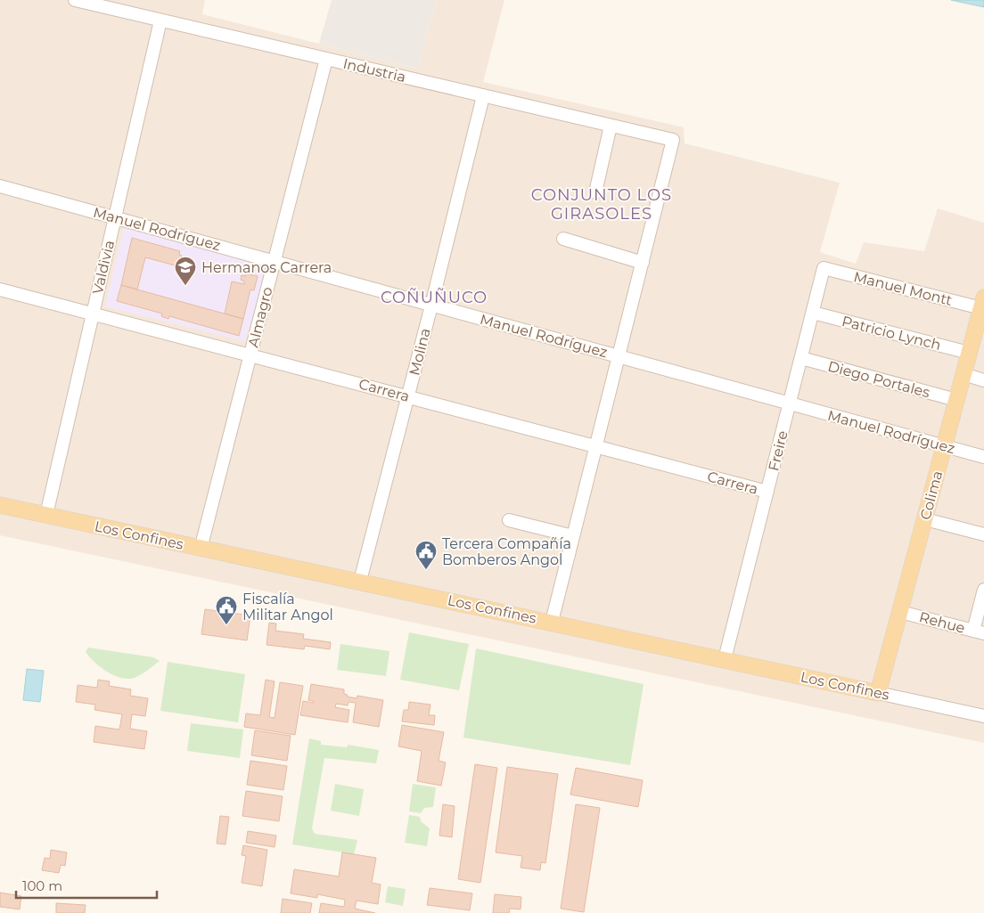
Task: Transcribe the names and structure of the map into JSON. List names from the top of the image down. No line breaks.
{"streets":{"main road":["Colima","Los Confines"],"street":["Industria","Manuel Rodríguez","Valdivia","Manuel Montt","Almagro","Patricio Lynch","Molina","Diego Portales","Carrera","Freire","Rehue"]},"crossings":[["Industria","Valdivia"],["Industria","Almagro"],["Industria","Molina"],["Manuel Rodríguez","Valdivia"],["Manuel Rodríguez","Almagro"],["Manuel Rodríguez","Molina"],["Manuel Rodríguez","Freire"],["Manuel Rodríguez","Colima"],["Valdivia","Carrera"],["Valdivia","Los Confines"],["Manuel Montt","Freire"],["Manuel Montt","Colima"],["Almagro","Carrera"],["Almagro","Los Confines"],["Patricio Lynch","Freire"],["Patricio Lynch","Colima"],["Molina","Carrera"],["Molina","Los Confines"],["Diego Portales","Freire"],["Diego Portales","Colima"],["Carrera","Freire"],["Freire","Los Confines"],["Colima","Los Confines"],["Colima","Rehue"]],"districts":["CONJUNTO LOS GIRASOLES","COÑUÑUCO"],"places":{"school or university":["Hermanos Carrera"],"public building":["Tercera Compañía Bomberos Angol","Fiscalía Militar Angol"]},"scale_bar":"100 m"}
